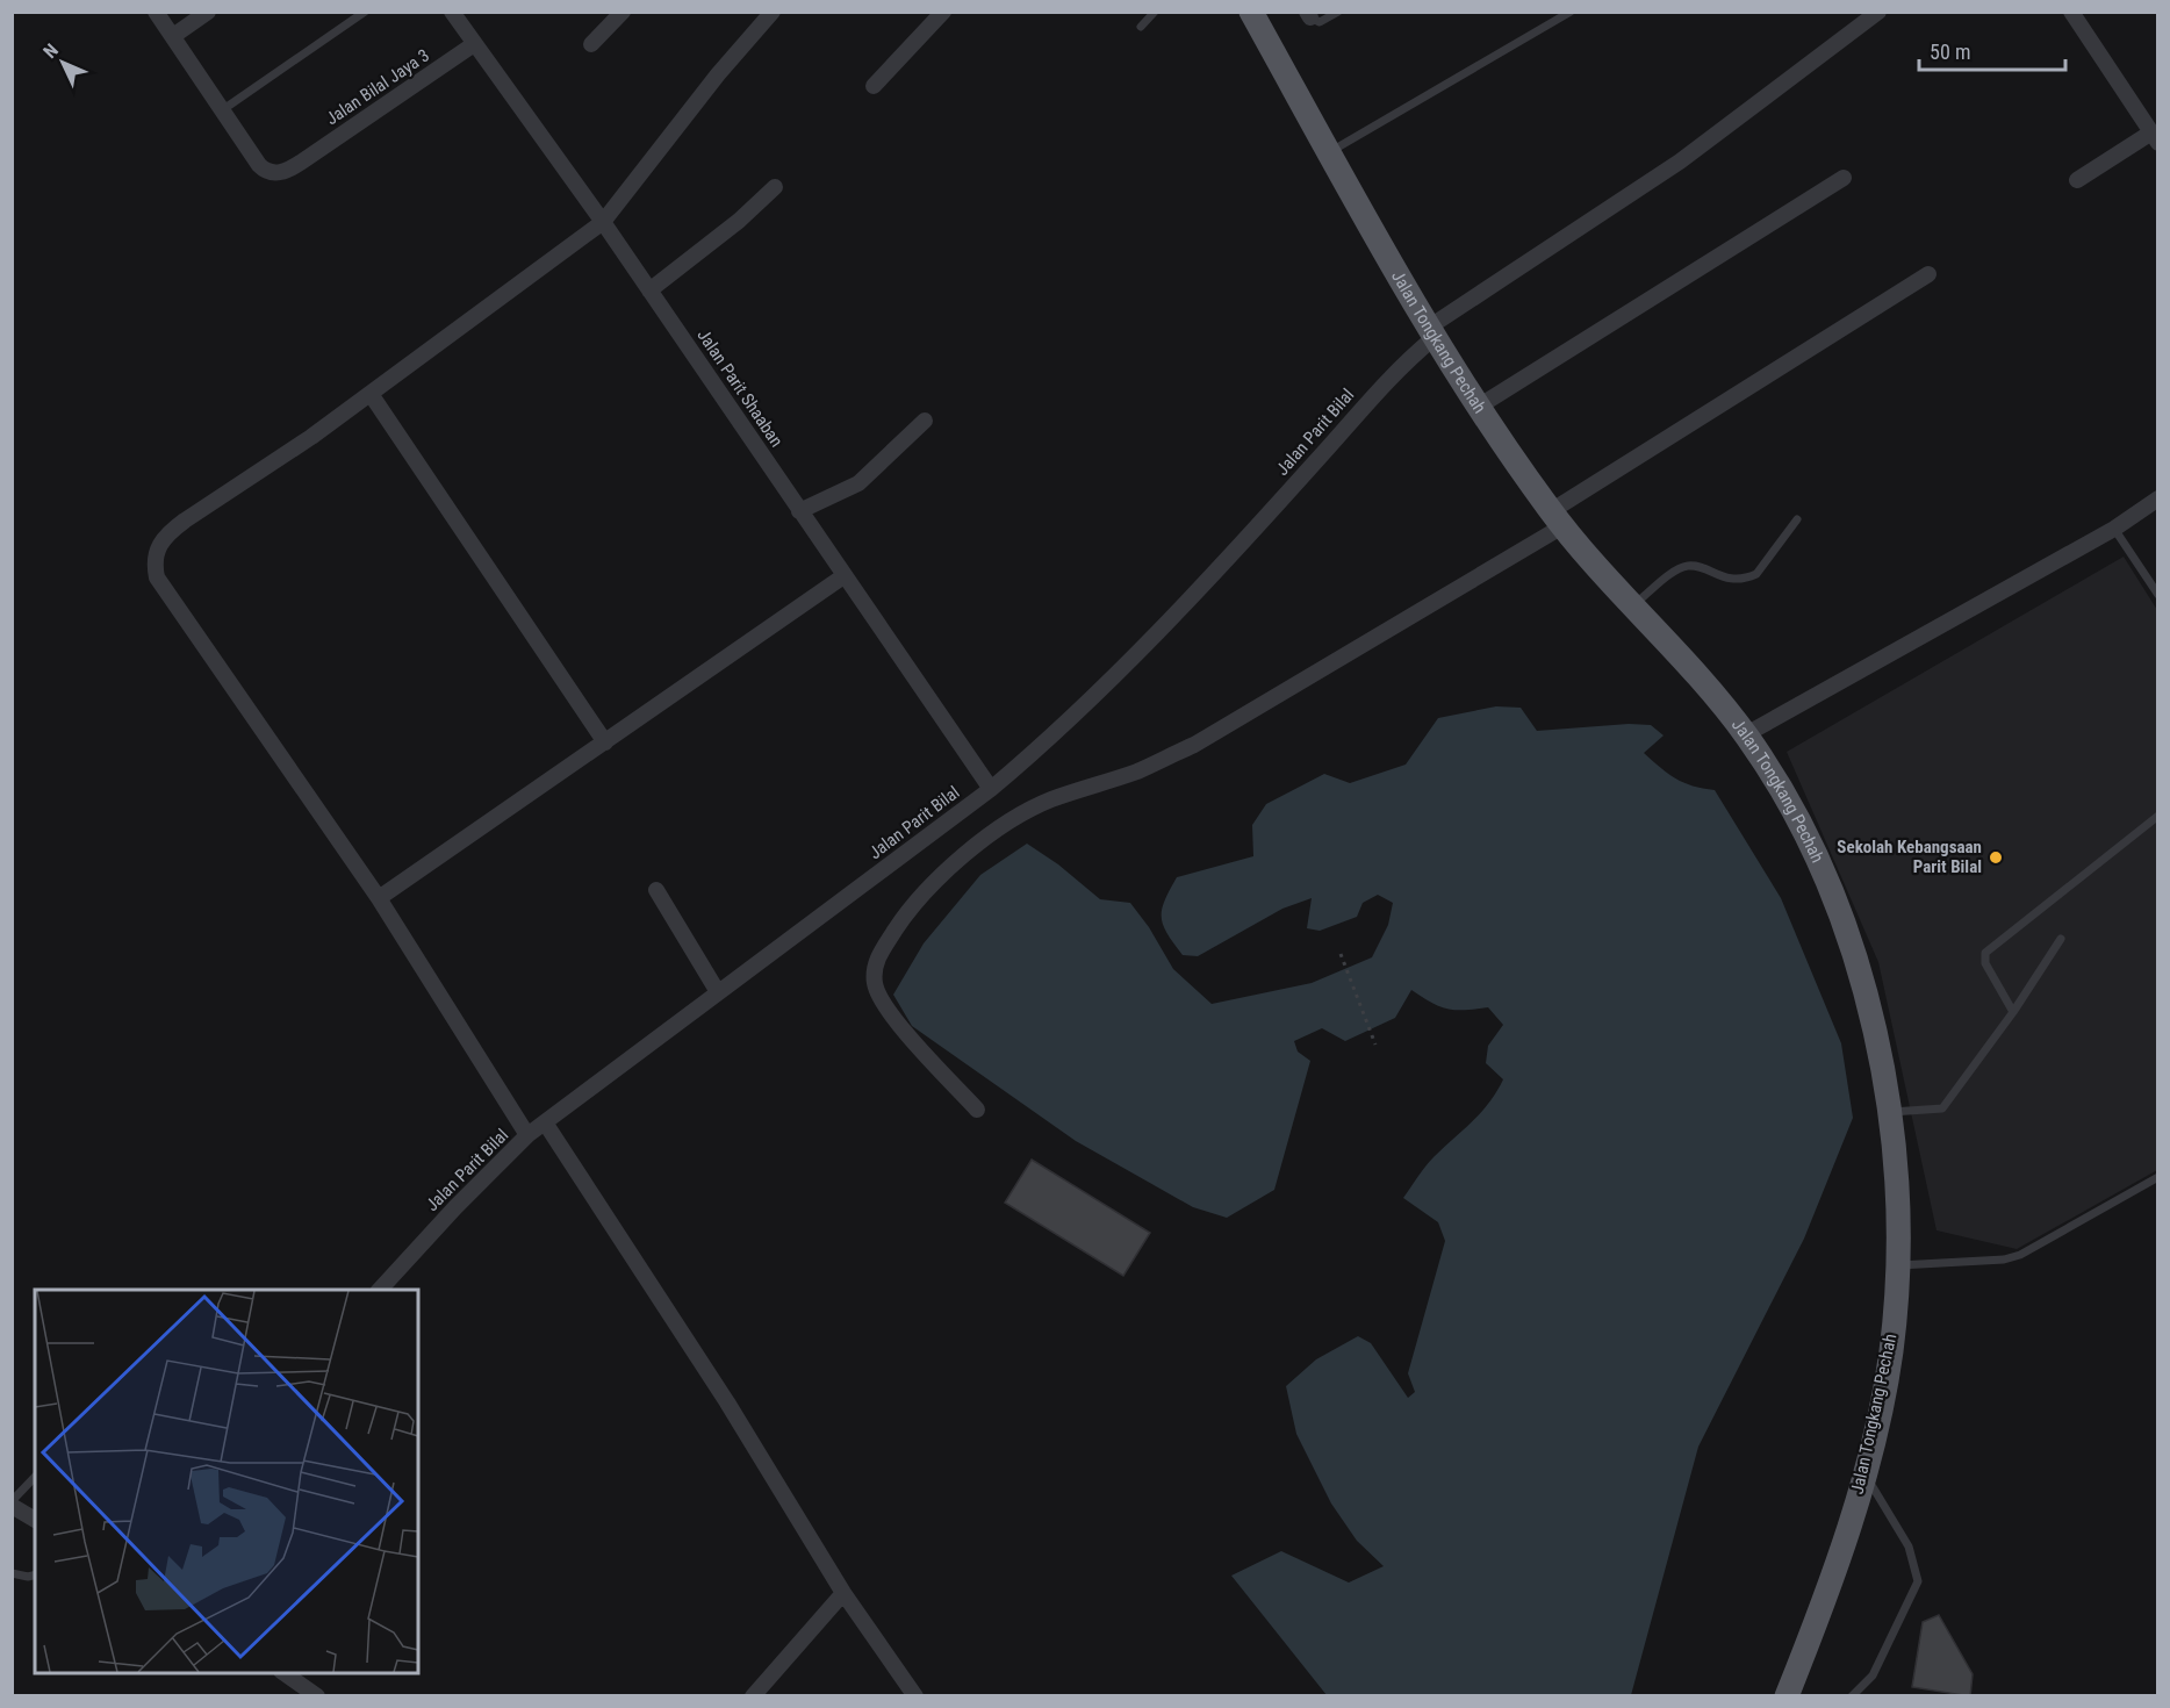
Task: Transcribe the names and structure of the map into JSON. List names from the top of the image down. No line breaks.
{"streets":{"main road":["Jalan Tongkang Pechah"],"street":["Jalan Bilal Jaya 3","Jalan Parit Shaaban","Jalan Parit Bilal"]},"crossings":[["Jalan Bilal Jaya 3","Jalan Parit Shaaban"],["Jalan Tongkang Pechah","Jalan Parit Bilal"],["Jalan Parit Shaaban","Jalan Parit Bilal"]],"places":["Sekolah Kebangsaan Parit Bilal"],"scale_bar":"50 m","north":"top left"}
